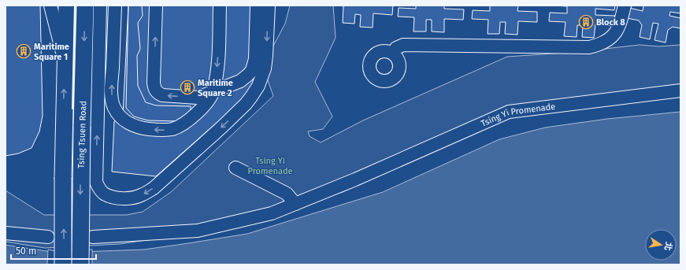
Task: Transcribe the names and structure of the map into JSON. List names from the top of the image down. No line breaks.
{"streets":{"main road":["Tsing Tsuen Road"],"street":["Tsing Yi Promenade"]},"parks":["Tsing Yi Promenade"],"places":{"building":["Block 8","Maritime Square 1","Maritime Square 2"]},"scale_bar":"50 m","north":"right"}
